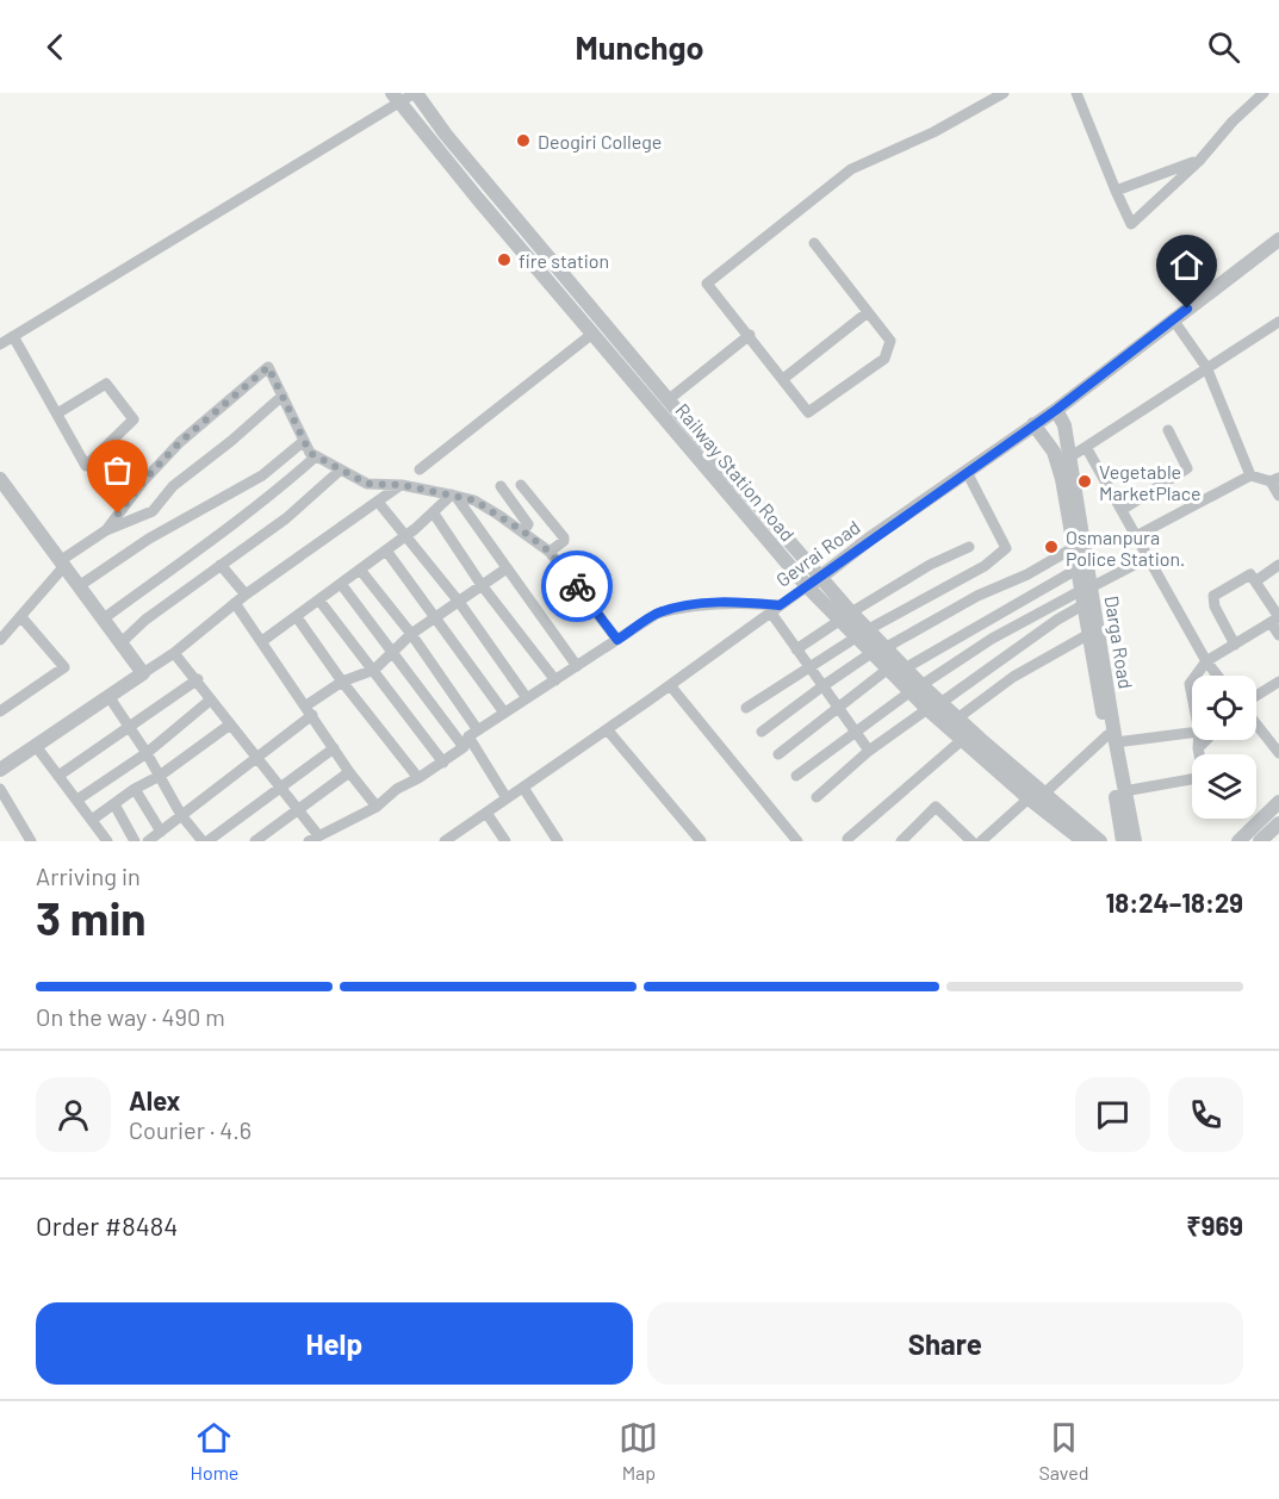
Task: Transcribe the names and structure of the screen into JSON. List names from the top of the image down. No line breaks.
{"streets":{"street":["Railway Station Road","Gevrai Road","Darga Road"]},"crossings":[["Railway Station Road","Gevrai Road"],["Gevrai Road","Darga Road"]],"places":["Deogiri College","fire station","Vegetable MarketPlace","Osmanpura Police Station."],"page":{"header":"Munchgo","heading":["3 min","Arriving in","18:24–18:29"],"panel":["Alex","Courier · 4.6","Order #8484","₹969"],"bar":"On the way · 490 m","buttons":["Help","Share"],"tabs":["Home","Map","Saved"]}}
